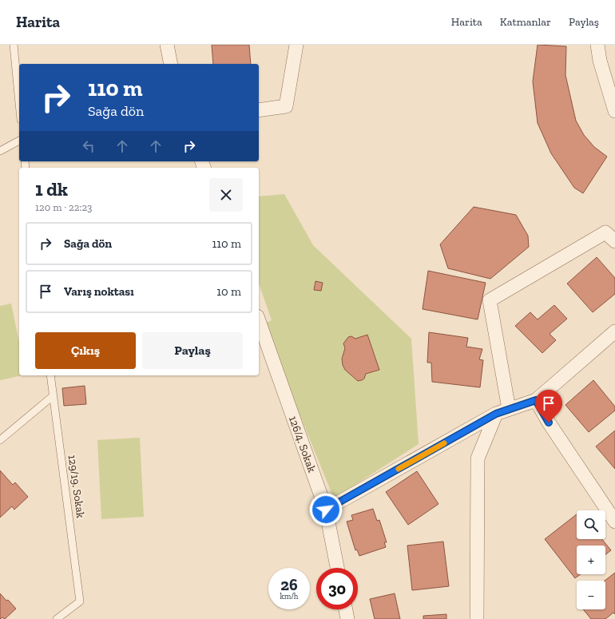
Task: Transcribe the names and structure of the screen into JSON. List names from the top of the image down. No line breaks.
{"streets":{"street":["126/4. Sokak"],"lane":["129/19. Sokak"]},"page":{"header":"Harita","nav":["Harita","Katmanlar","Paylaş"],"turn":["110 m","Sağa dön"],"heading":["1 dk","120 m · 22:23"],"list":[{"name":"Sağa dön","value":"110 m"},{"name":"Varış noktası","value":"10 m"}],"buttons":["Çıkış","Paylaş"],"map_buttons":["+","−"],"speed":"26 km/h","limit":"30"}}
